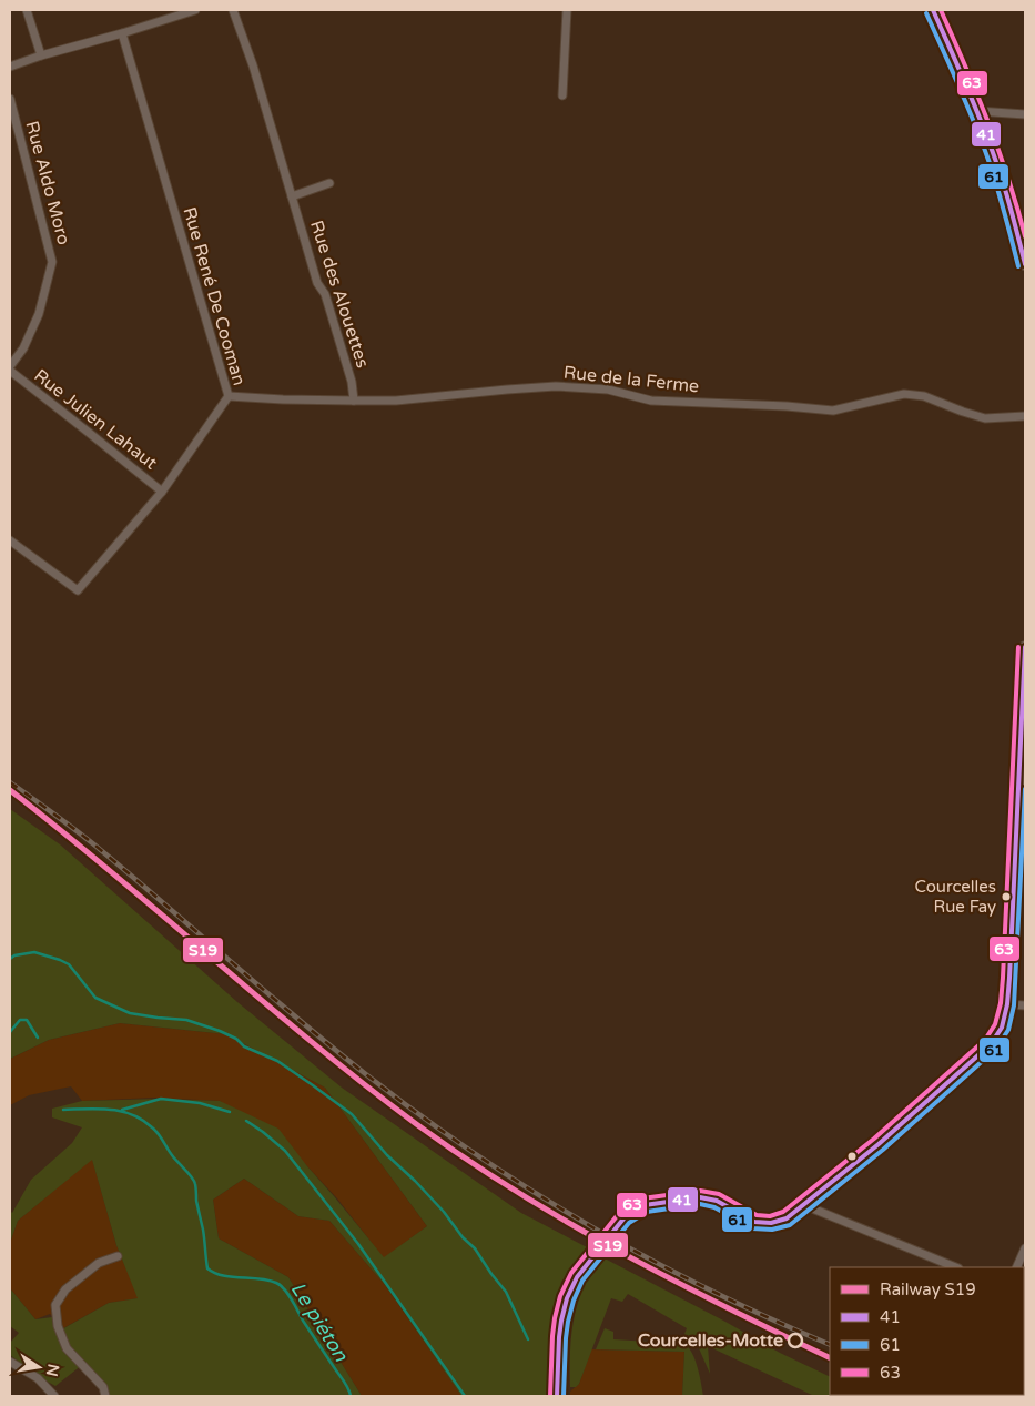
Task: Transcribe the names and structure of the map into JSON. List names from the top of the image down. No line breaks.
{"streets":{"street":["Rue Aldo Moro","Rue des Alouettes","Rue René De Cooman","Rue de la Ferme","Rue Julien Lahaut"]},"crossings":[["Rue des Alouettes","Rue de la Ferme"],["Rue René De Cooman","Rue de la Ferme"],["Rue René De Cooman","Rue Julien Lahaut"]],"water":["Le piéton"],"places":["Courcelles Rue Fay","Courcelles-Motte"],"lines":["transit line 41","transit line 63","transit line 61","rail line S19"],"legend":["Railway S19","41","61","63"],"north":"right"}
